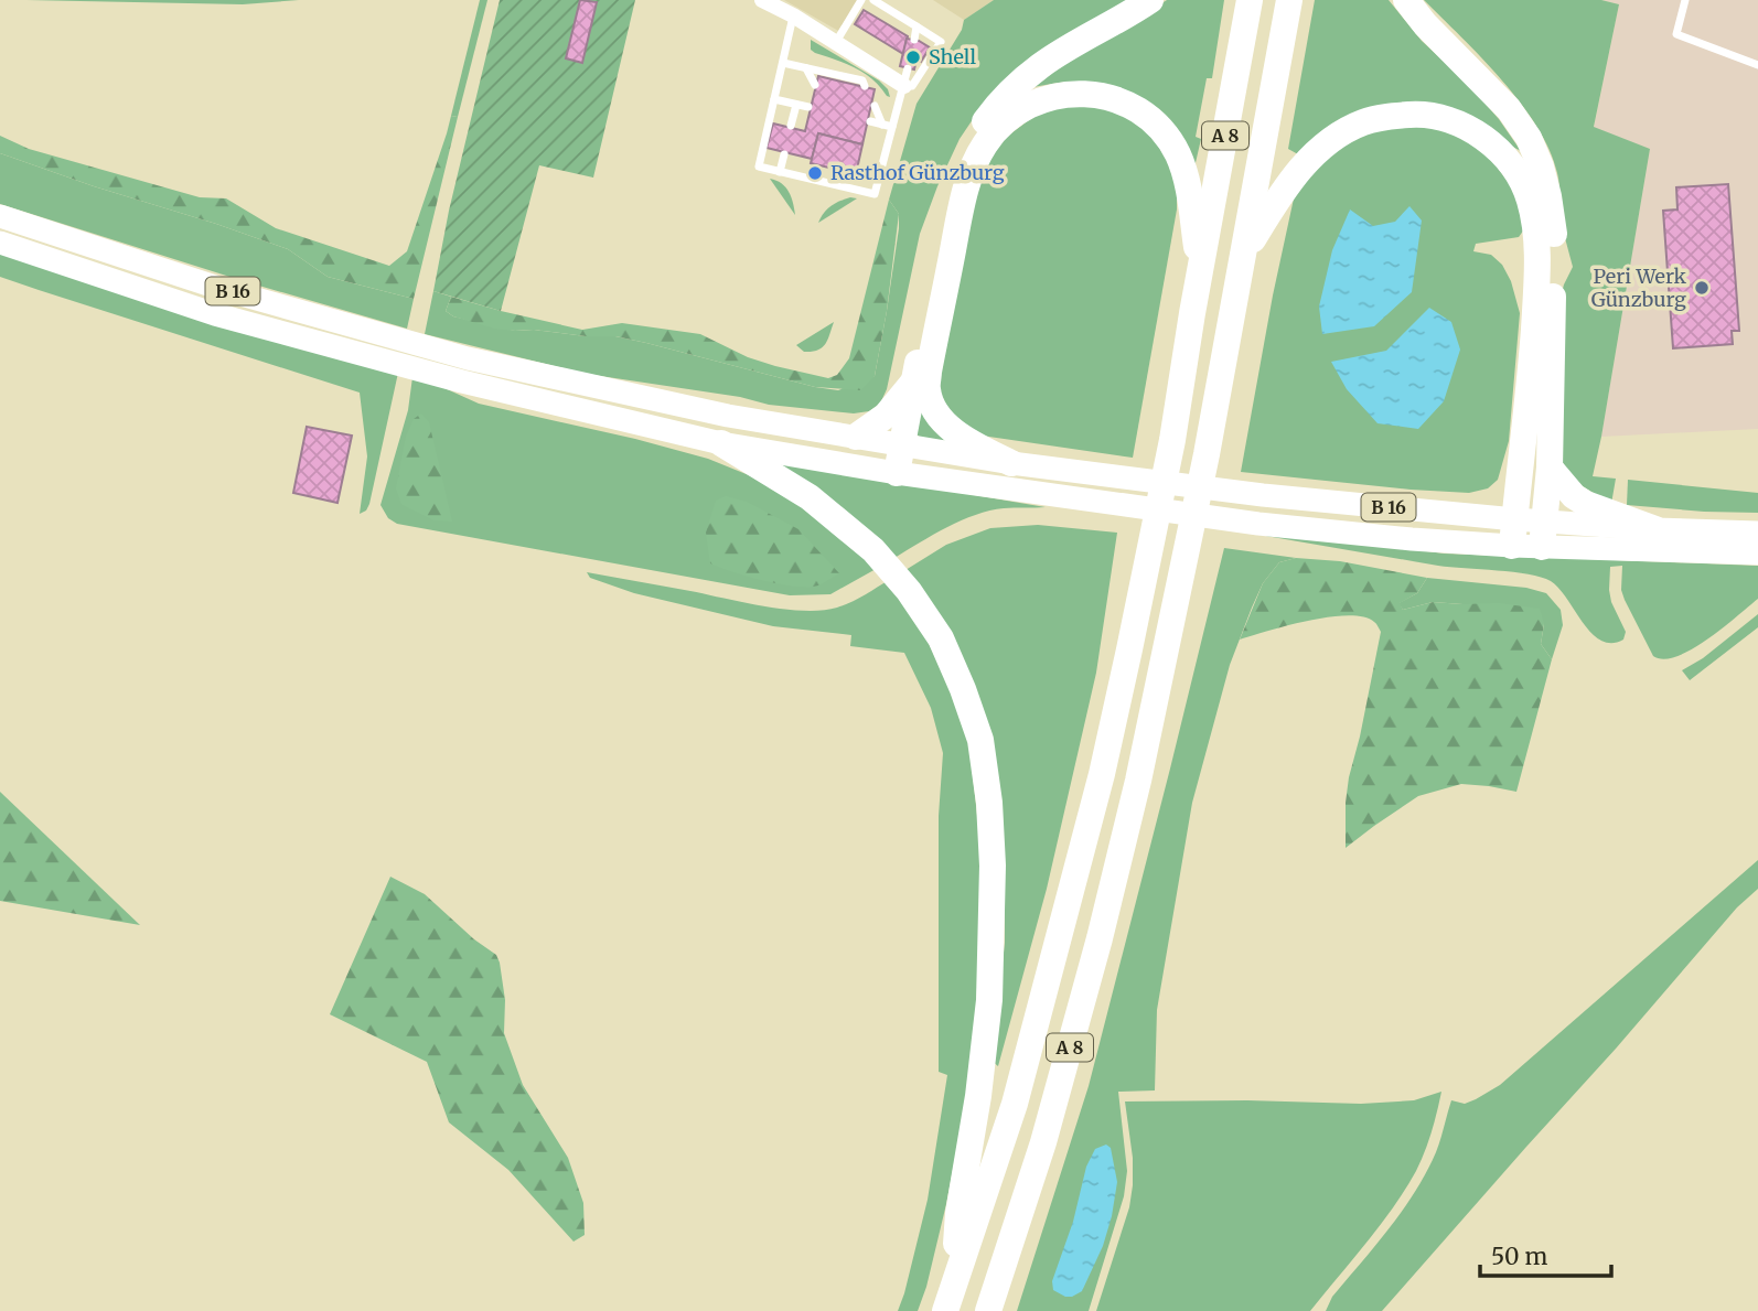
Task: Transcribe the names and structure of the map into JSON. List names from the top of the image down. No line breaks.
{"streets":{"highway":["A 8"],"main road":["B 16"]},"places":["Shell","Rasthof Günzburg","Peri Werk Günzburg"],"scale_bar":"50 m"}
